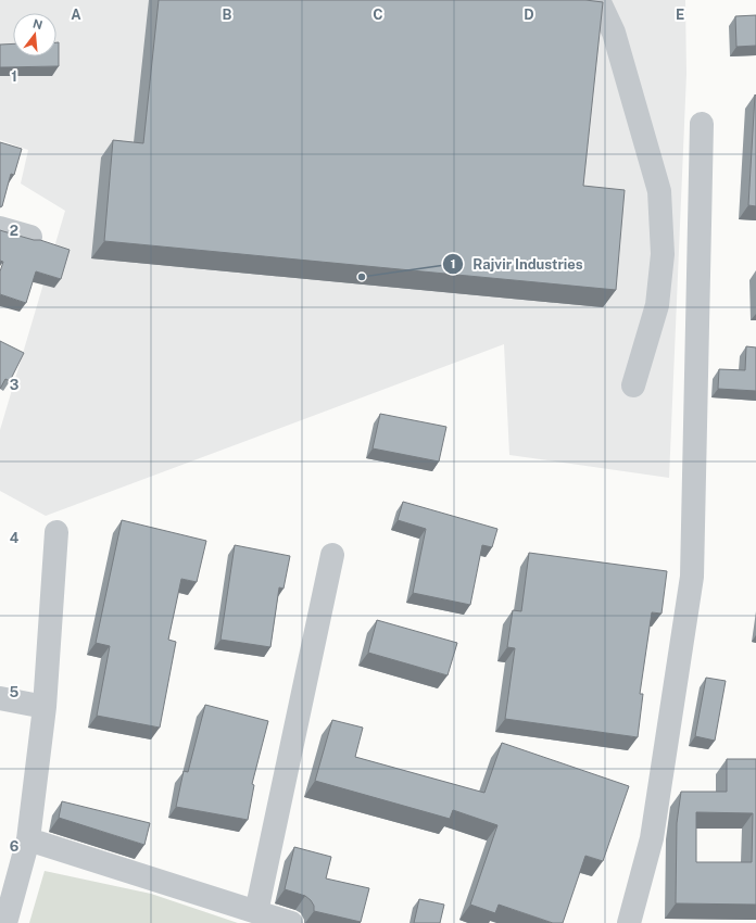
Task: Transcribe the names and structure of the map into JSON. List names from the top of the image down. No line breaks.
{"places":["Rajvir Industries"],"north":"top","grid":{"columns":["A","B","C","D","E"],"rows":["1","2","3","4","5","6"]}}
